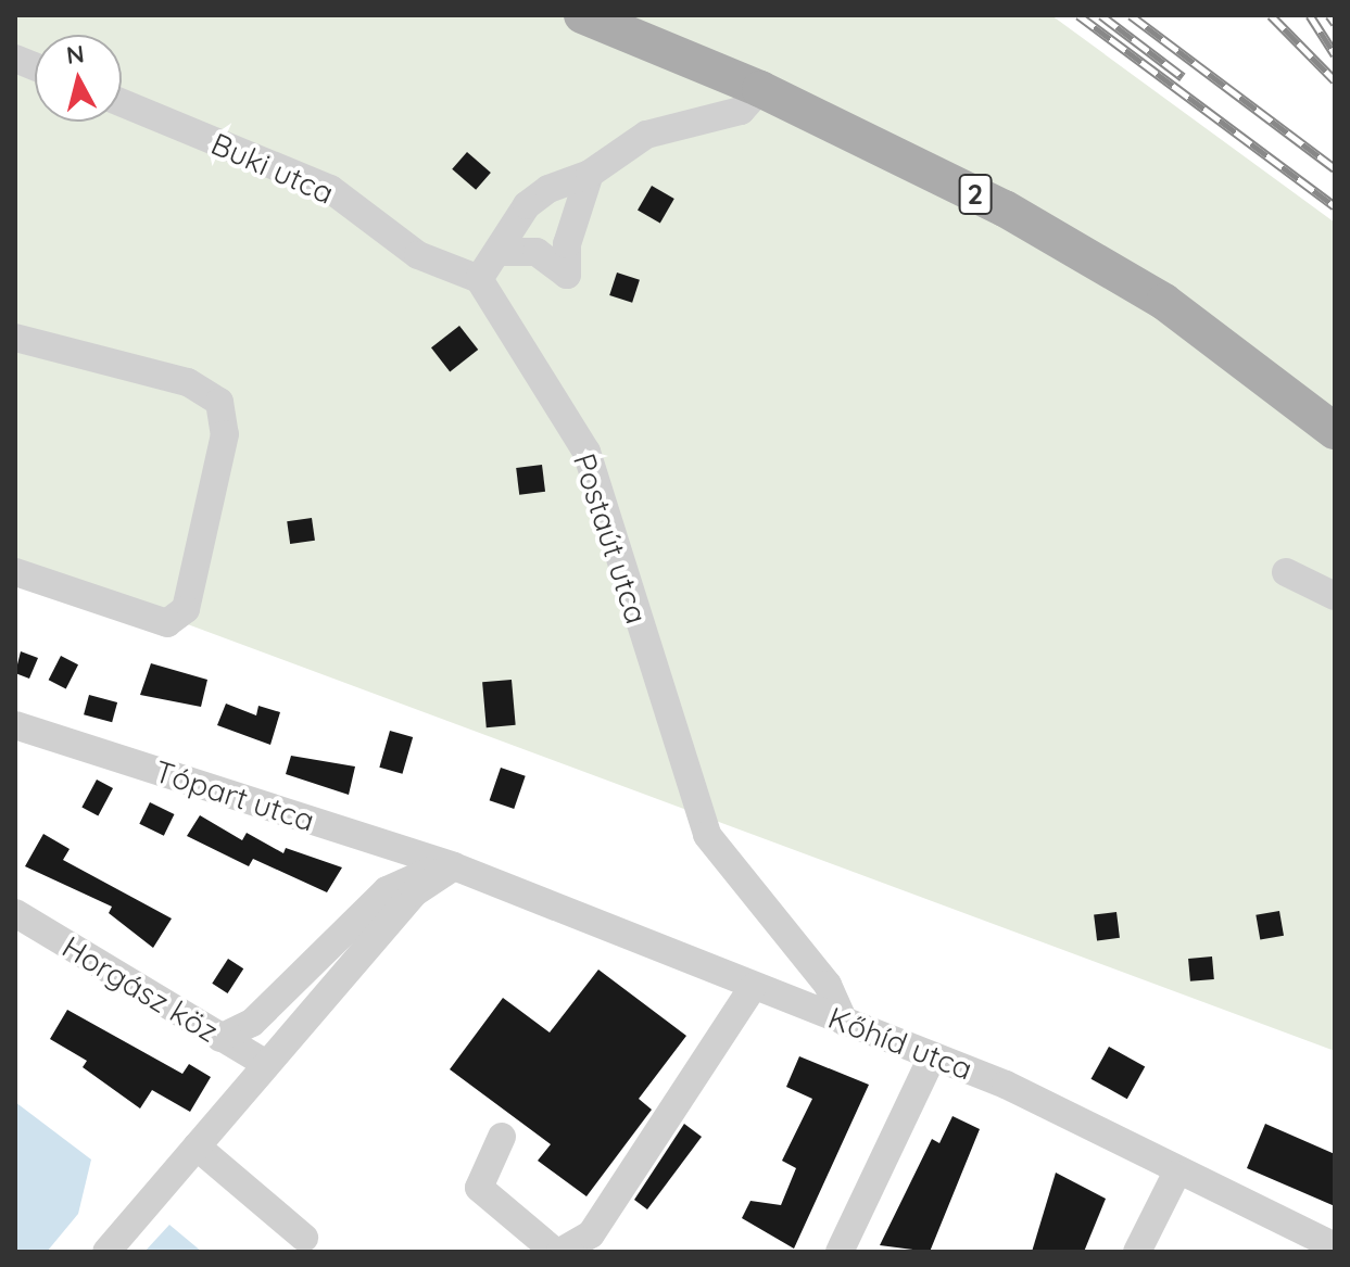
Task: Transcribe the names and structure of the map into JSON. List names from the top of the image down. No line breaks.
{"streets":{"main road":["2"],"street":["Buki utca","Postaút utca","Tópart utca","Horgász köz","Kőhíd utca"]},"crossings":[["Buki utca","Postaút utca"],["Postaút utca","Kőhíd utca"],["Tópart utca","Kőhíd utca"]],"north":"top"}
